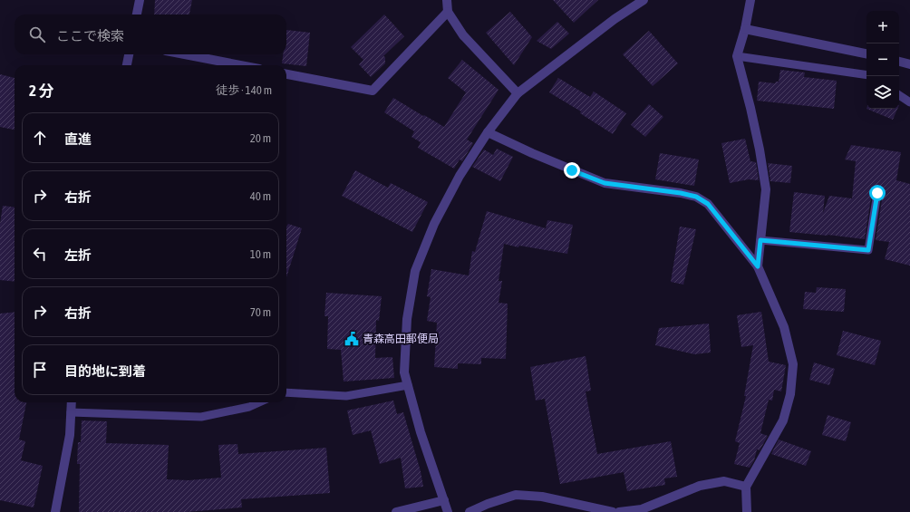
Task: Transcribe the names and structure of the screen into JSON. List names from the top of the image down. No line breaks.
{"places":{"public building":["青森高田郵便局"]},"page":{"map_buttons":["+","−"],"search":"ここで検索","heading":["2 分","徒歩 · 140 m"],"list":[["直進","20 m"],["右折","40 m"],["左折","10 m"],["右折","70 m"],"目的地に到着"]}}
